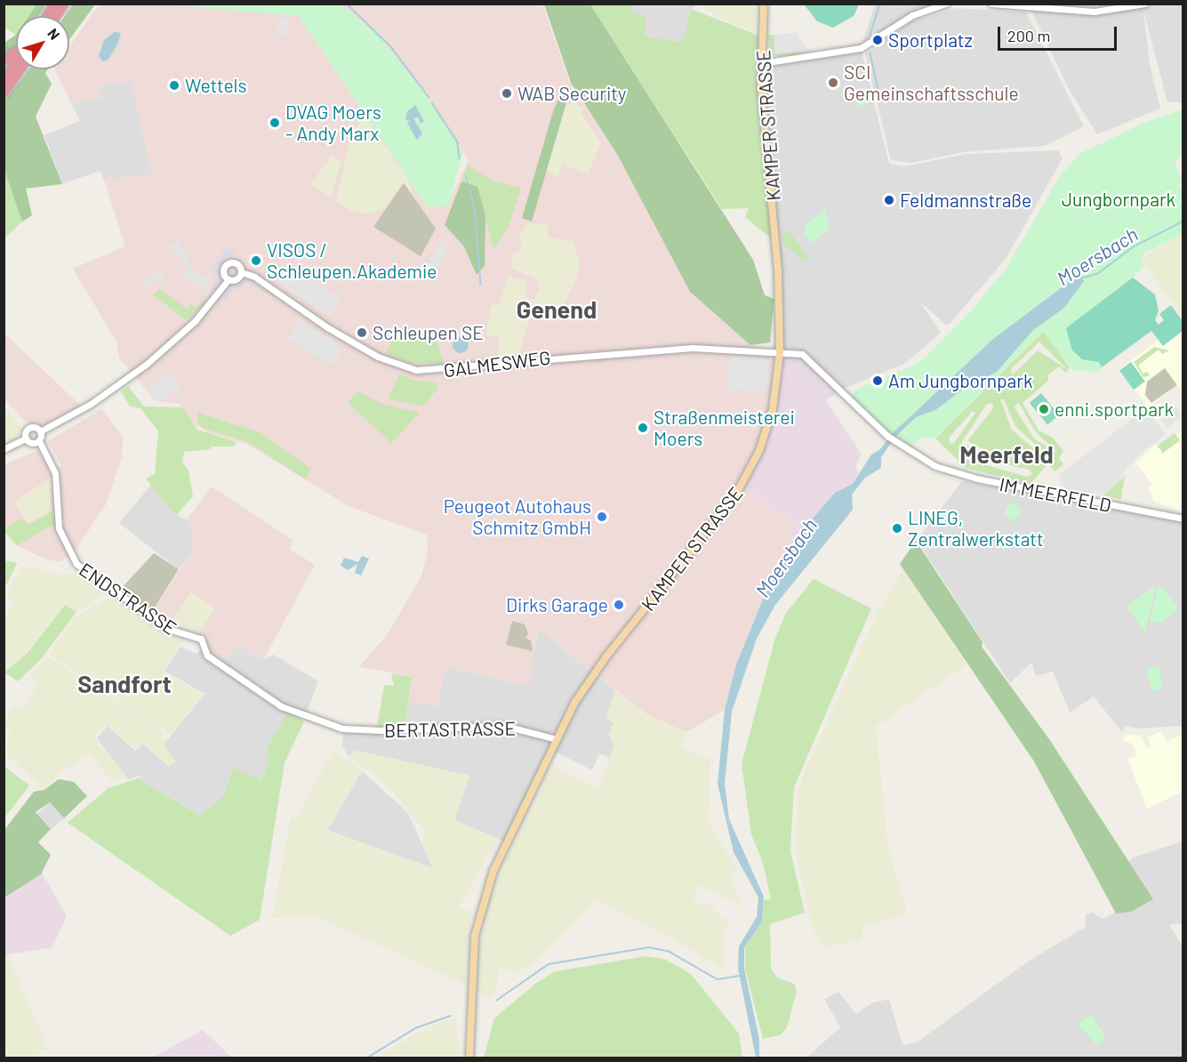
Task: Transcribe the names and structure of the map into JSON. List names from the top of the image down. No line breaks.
{"streets":{"main road":["KAMPER STRASSE"],"street":["GALMESWEG","IM MEERFELD","ENDSTRASSE","BERTASTRASSE"]},"crossings":[["KAMPER STRASSE","GALMESWEG"],["KAMPER STRASSE","IM MEERFELD"],["KAMPER STRASSE","BERTASTRASSE"],["GALMESWEG","IM MEERFELD"],["ENDSTRASSE","BERTASTRASSE"]],"districts":["Genend","Meerfeld","Sandfort"],"water":["Moersbach"],"parks":["Jungbornpark"],"places":["Sportplatz","SCI Gemeinschaftsschule","Wettels","WAB Security","DVAG Moers - Andy Marx","Feldmannstraße","VISOS / Schleupen.Akademie","Schleupen SE","Am Jungbornpark","enni.sportpark","Straßenmeisterei Moers","Peugeot Autohaus Schmitz GmbH","LINEG, Zentralwerkstatt","Dirks Garage"],"scale_bar":"200 m","north":"top right"}
